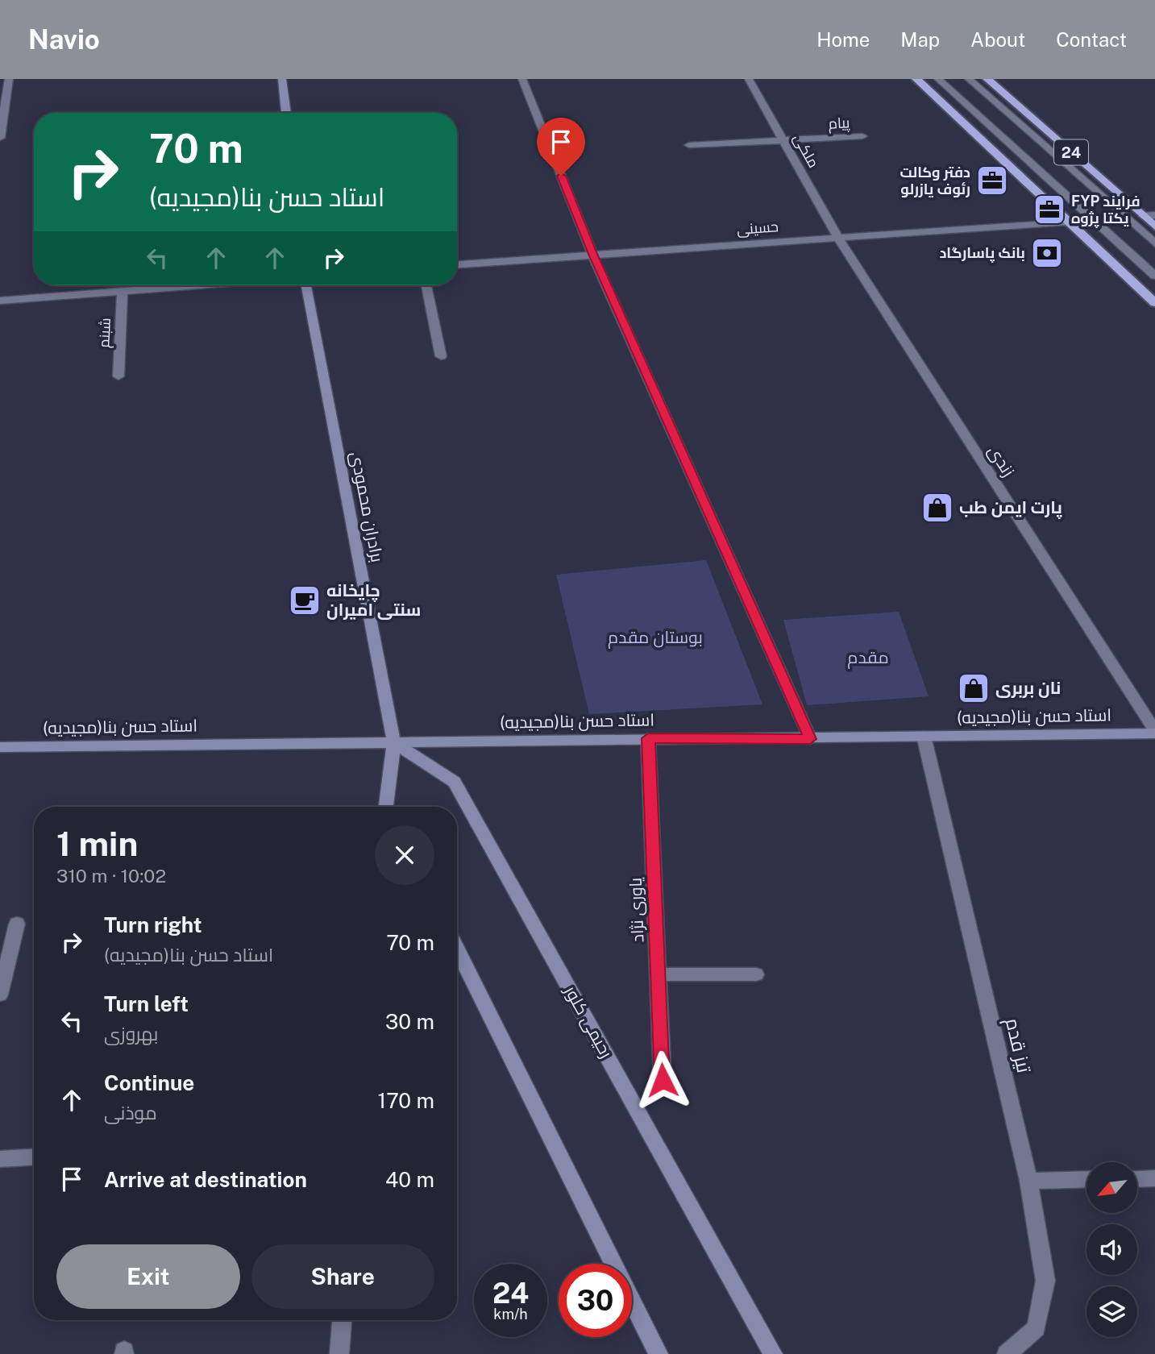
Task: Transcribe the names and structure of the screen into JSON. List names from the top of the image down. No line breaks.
{"streets":{"highway":["24"],"main road":["برادران محمودی","استاد حسن بنا(مجیدیه)","رحیمی کلور"],"street":["پیام","ملکی","حسینی","شبنم","زندی","یاوری نژاد","تیز قدم"]},"crossings":[["پیام","ملکی"],["ملکی","حسینی"],["ملکی","زندی"],["حسینی","زندی"],["زندی","استاد حسن بنا(مجیدیه)"],["برادران محمودی","استاد حسن بنا(مجیدیه)"],["برادران محمودی","رحیمی کلور"],["استاد حسن بنا(مجیدیه)","یاوری نژاد"],["استاد حسن بنا(مجیدیه)","رحیمی کلور"],["استاد حسن بنا(مجیدیه)","تیز قدم"]],"parks":["بوستان مقدم","مقدم"],"places":{"office":["دفتر وکالت رئوف یازرلو","FYP فرایند یکتا پژوه"],"bank":["بانک پاسارگاد"],"shop":["پارت ایمن طب","نان بربری"],"cafe":["چایخانه سنتی امیران"]},"north":"bottom left","page":{"header":"Navio","nav":["Home","Map","About","Contact"],"turn":["70 m","استاد حسن بنا(مجیدیه)"],"heading":["1 min","310 m · 10:02"],"list":[{"name":"Turn right","note":"استاد حسن بنا(مجیدیه)","value":"70 m"},{"name":"Turn left","note":"بهروزی","value":"30 m"},{"name":"Continue","note":"موذنی","value":"170 m"},{"name":"Arrive at destination","value":"40 m"}],"buttons":["Exit","Share"],"speed":"24 km/h","limit":"30"}}
